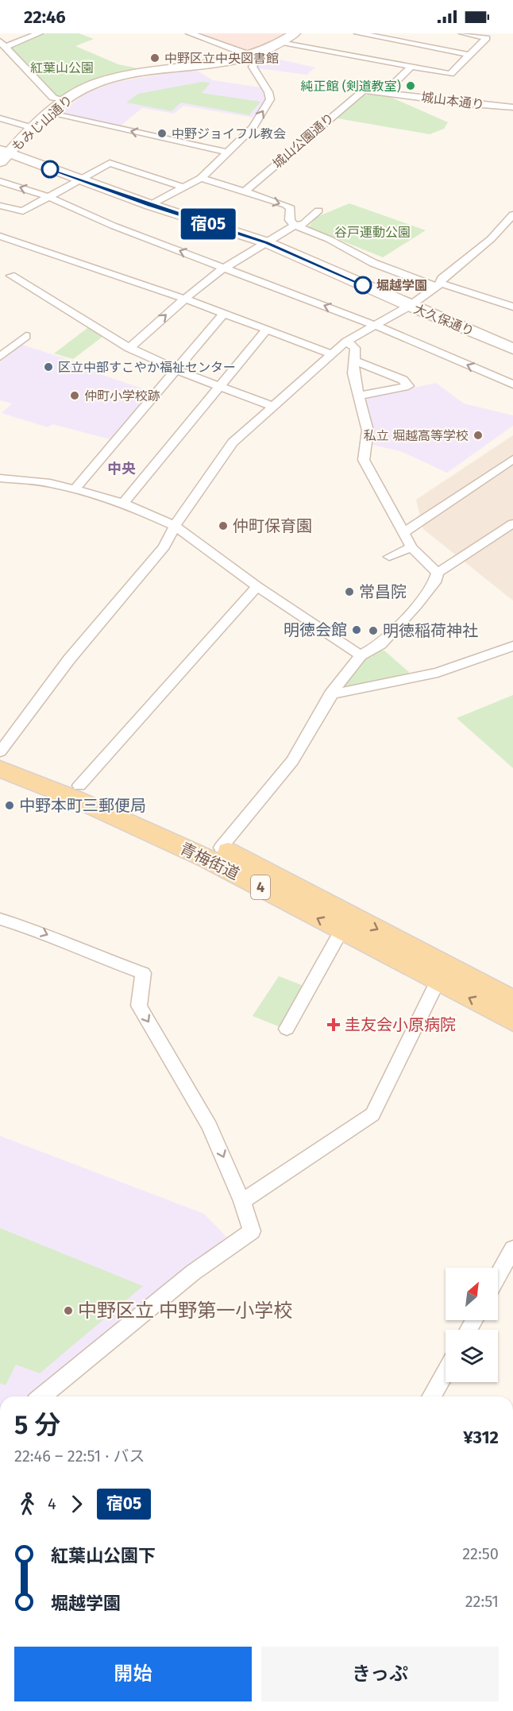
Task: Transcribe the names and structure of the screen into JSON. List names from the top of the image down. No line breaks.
{"streets":{"main road":["もみじ山通り","大久保通り","青梅街道","4"],"street":["城山本通り","城山公園通り"]},"crossings":[["城山本通り","城山公園通り"],["もみじ山通り","大久保通り"]],"districts":["中央"],"parks":["紅葉山公園","谷戸運動公園"],"places":{"other":["中野区立中央図書館","純正館 (剣道教室)","中野ジョイフル教会","堀越学園","区立中部すこやか福祉センター","仲町小学校跡","私立 堀越高等学校","仲町保育園","常昌院","明徳会館","明徳稲荷神社","中野本町三郵便局","中野区立 中野第一小学校"],"health":["圭友会小原病院"]},"lines":["bus line 宿05"],"north":"top right","page":{"status":"22:46","on_map":"宿05","heading":["5 分","22:46 – 22:51 · バス","¥312"],"legs":["4","宿05"],"list":[{"name":"紅葉山公園下","value":"22:50"},{"name":"堀越学園","value":"22:51"}],"buttons":["開始","きっぷ"]}}
